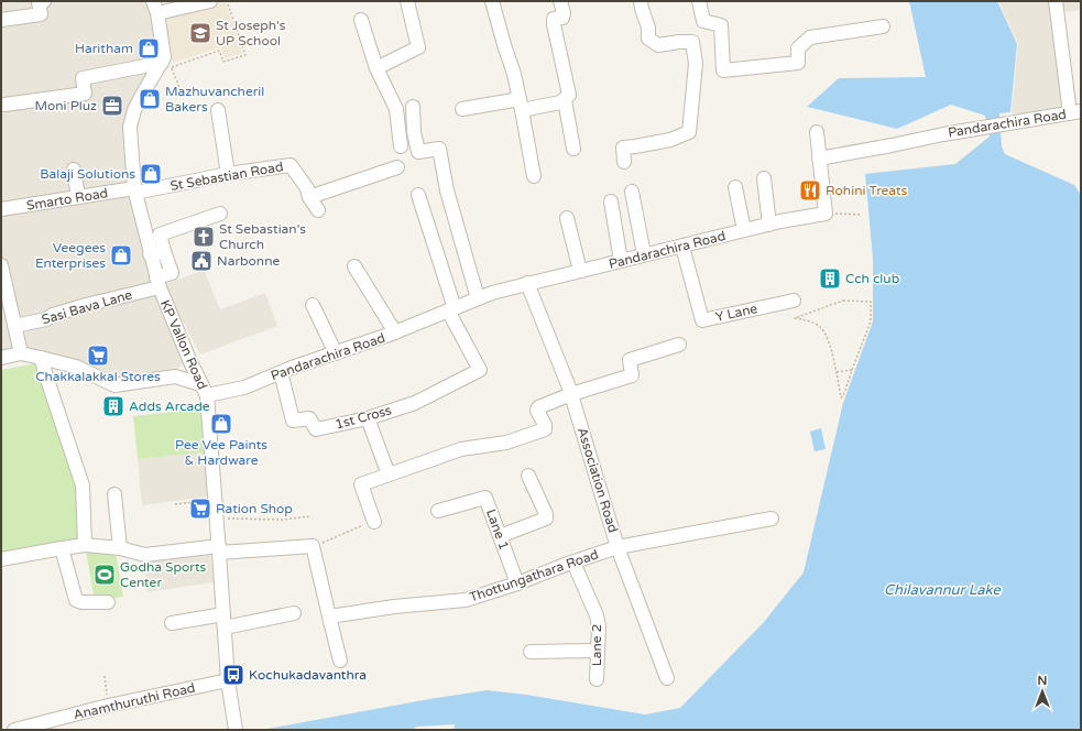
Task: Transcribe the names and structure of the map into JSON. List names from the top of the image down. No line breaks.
{"streets":{"street":["Pandarachira Road","St Sebastian Road","Smarto Road","Sasi Bava Lane","Y Lane","KP Vallon Road","1st Cross","Association Road","Lane 1","Thottungathara Road","Lane 2","Anamthuruthi Road"]},"crossings":[["Pandarachira Road","Y Lane"],["Pandarachira Road","KP Vallon Road"],["Pandarachira Road","1st Cross"],["Pandarachira Road","Association Road"],["St Sebastian Road","Smarto Road"],["St Sebastian Road","KP Vallon Road"],["Smarto Road","KP Vallon Road"],["Sasi Bava Lane","KP Vallon Road"],["KP Vallon Road","Anamthuruthi Road"],["Association Road","Thottungathara Road"],["Lane 1","Thottungathara Road"],["Thottungathara Road","Lane 2"]],"water":["Chilavannur Lake"],"places":{"school or university":["St Joseph's UP School"],"shop":["Haritham","Mazhuvancheril Bakers","Balaji Solutions","Veegees Enterprises","Pee Vee Paints & Hardware"],"office":["Moni Pluz"],"restaurant":["Rohini Treats"],"church":["St Sebastian's Church"],"public building":["Narbonne"],"building":["Cch club","Adds Arcade"],"supermarket":["Chakkalakkal Stores","Ration Shop"],"sports":["Godha Sports Center"],"bus stop":["Kochukadavanthra"]},"north":"top"}
